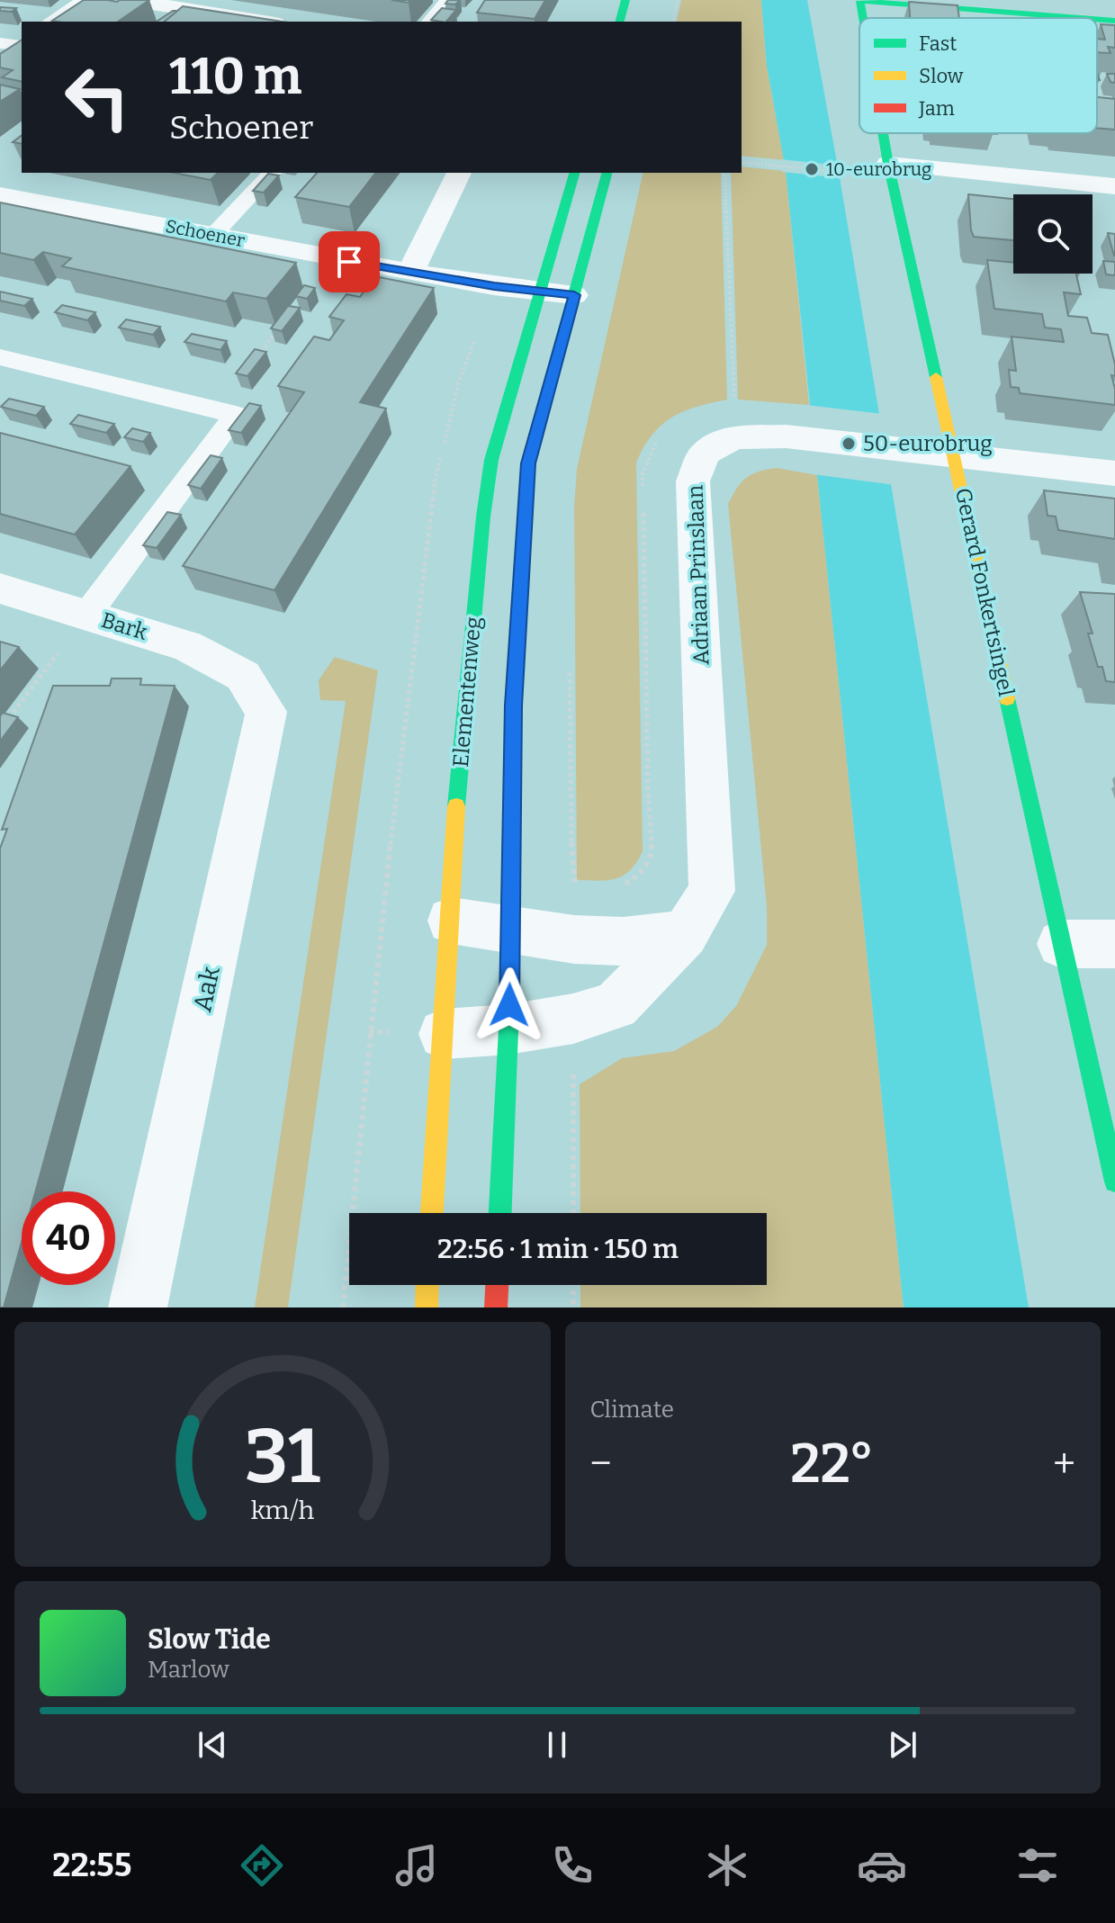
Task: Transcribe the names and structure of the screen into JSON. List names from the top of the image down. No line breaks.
{"streets":{"street":["Schoener","Adriaan Prinslaan","Gerard Fonkertsingel","Bark","Elementenweg","Aak"]},"crossings":[["Schoener","Elementenweg"],["Adriaan Prinslaan","Gerard Fonkertsingel"],["Adriaan Prinslaan","Elementenweg"],["Bark","Aak"]],"places":["10-eurobrug","50-eurobrug"],"legend":["Fast","Slow","Jam"],"page":{"turn":["110 m","Schoener"],"limit":"40","trip":"22:56 · 1 min · 150 m","tile":"Climate","heat":["−","22°","+"],"song":["Slow Tide","Marlow"],"tabs":"22:55","gauge":["31","km/h"]}}
